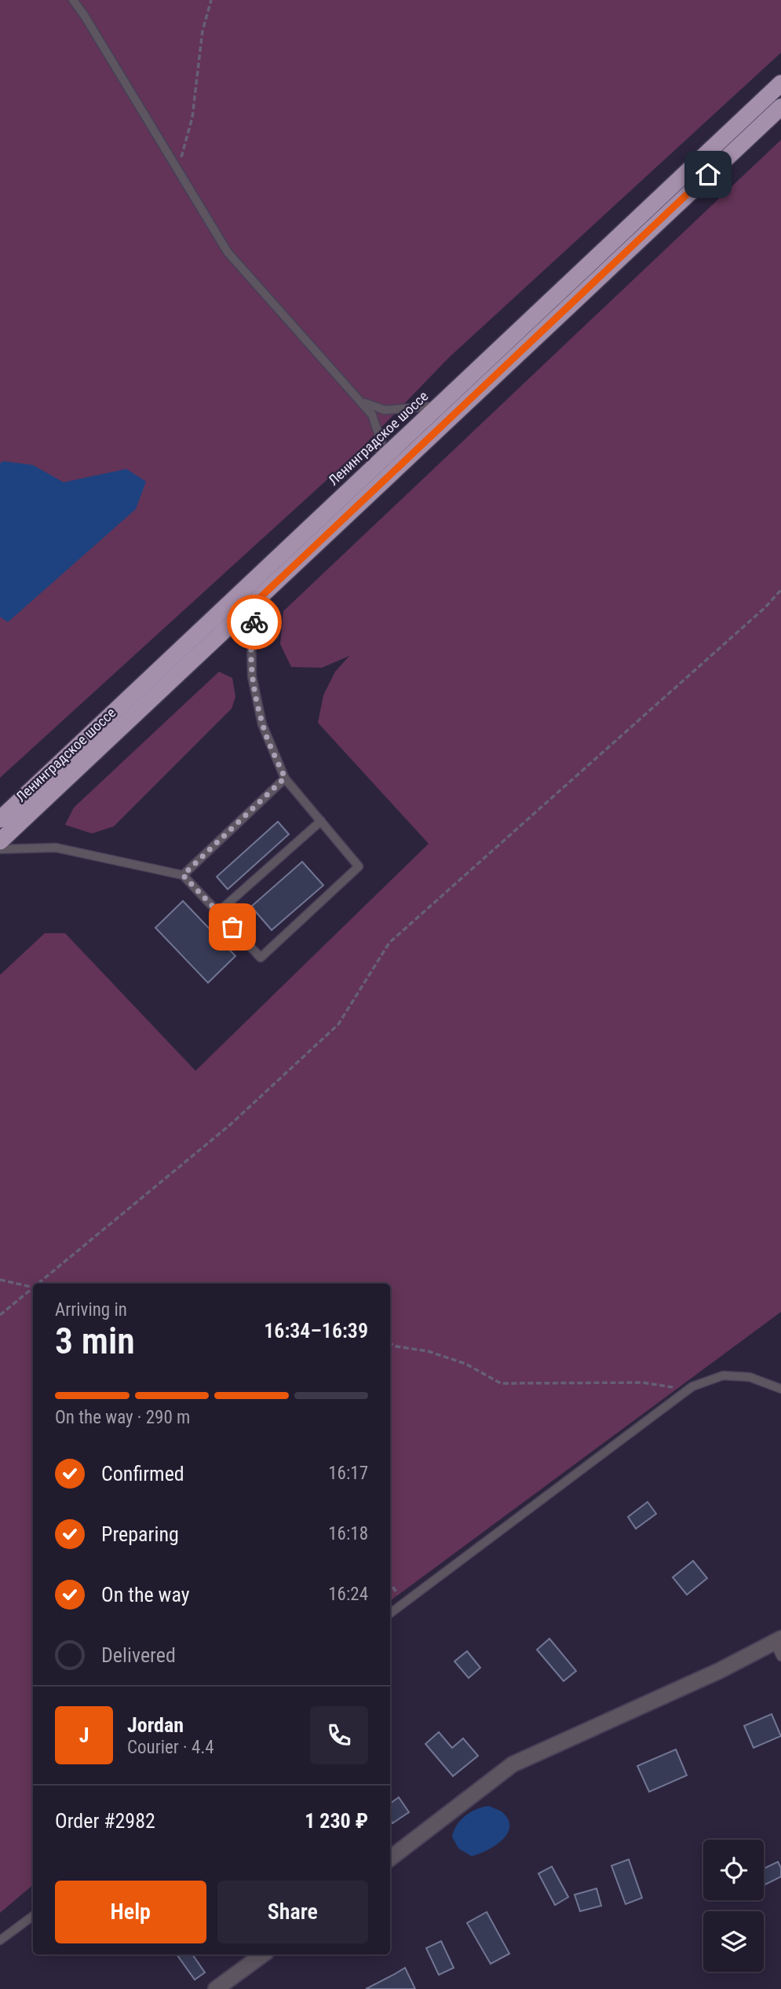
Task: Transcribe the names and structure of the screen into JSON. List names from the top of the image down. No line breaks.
{"streets":{"highway":["Ленинградское шоссе"]},"page":{"heading":["3 min","Arriving in","16:34–16:39"],"panel":["Jordan","Courier · 4.4","Order #2982","1 230 ₽"],"bar":"On the way · 290 m","list":[["Confirmed","16:17"],["Preparing","16:18"],["On the way","16:24"],"Delivered"],"round":"J","buttons":["Help","Share"]}}
